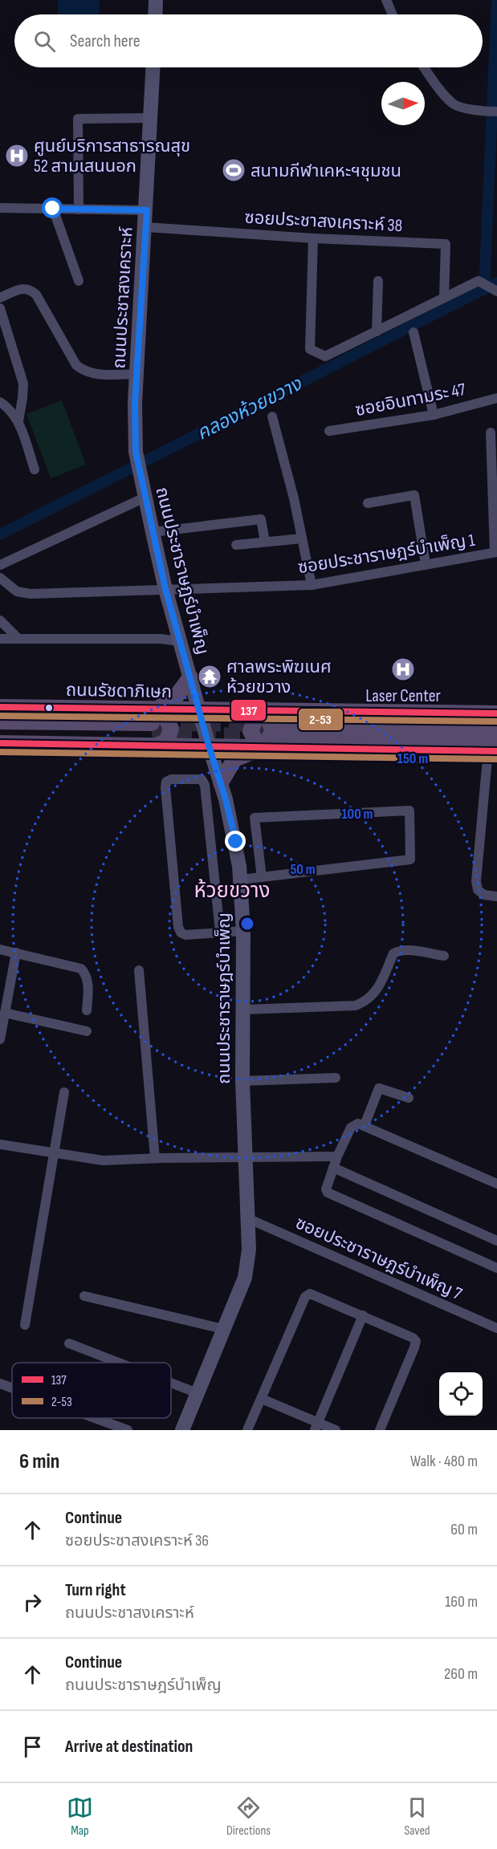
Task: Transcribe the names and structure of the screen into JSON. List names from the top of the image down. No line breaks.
{"streets":{"main road":["ถนนประชาสงเคราะห์","ถนนประชาราษฎร์บำเพ็ญ","ถนนรัชดาภิเษก"],"street":["ซอยประชาสงเคราะห์ 38","ซอยอินทามระ 47","ซอยประชาราษฎร์บำเพ็ญ 1","ซอยประชาราษฎร์บำเพ็ญ 7"]},"crossings":[["ซอยประชาสงเคราะห์ 38","ถนนประชาสงเคราะห์"],["ถนนประชาสงเคราะห์","ถนนประชาราษฎร์บำเพ็ญ"],["ซอยประชาราษฎร์บำเพ็ญ 1","ถนนประชาราษฎร์บำเพ็ญ"],["ถนนประชาราษฎร์บำเพ็ญ","ถนนรัชดาภิเษก"],["ถนนประชาราษฎร์บำเพ็ญ","ซอยประชาราษฎร์บำเพ็ญ 7"]],"districts":["ห้วยขวาง"],"water":["คลองห้วยขวาง"],"places":{"hospital":["ศูนย์บริการสาธารณสุข 52 สามเสนนอก","Laser Center"],"sports":["สนามกีฬาเคหะฯชุมชน"],"temple":["ศาลพระพิฆเนศ ห้วยขวาง"]},"lines":["transit line 137","transit line 2-53"],"legend":["137","2-53"],"north":"right","page":{"search":"Search here","heading":["6 min","Walk · 480 m"],"list":[["Continue","ซอยประชาสงเคราะห์ 36","60 m"],["Turn right","ถนนประชาสงเคราะห์","160 m"],["Continue","ถนนประชาราษฎร์บำเพ็ญ","260 m"],"Arrive at destination"],"nav":["Map","Directions","Saved"]},"rings":["150 m","100 m","50 m"]}
